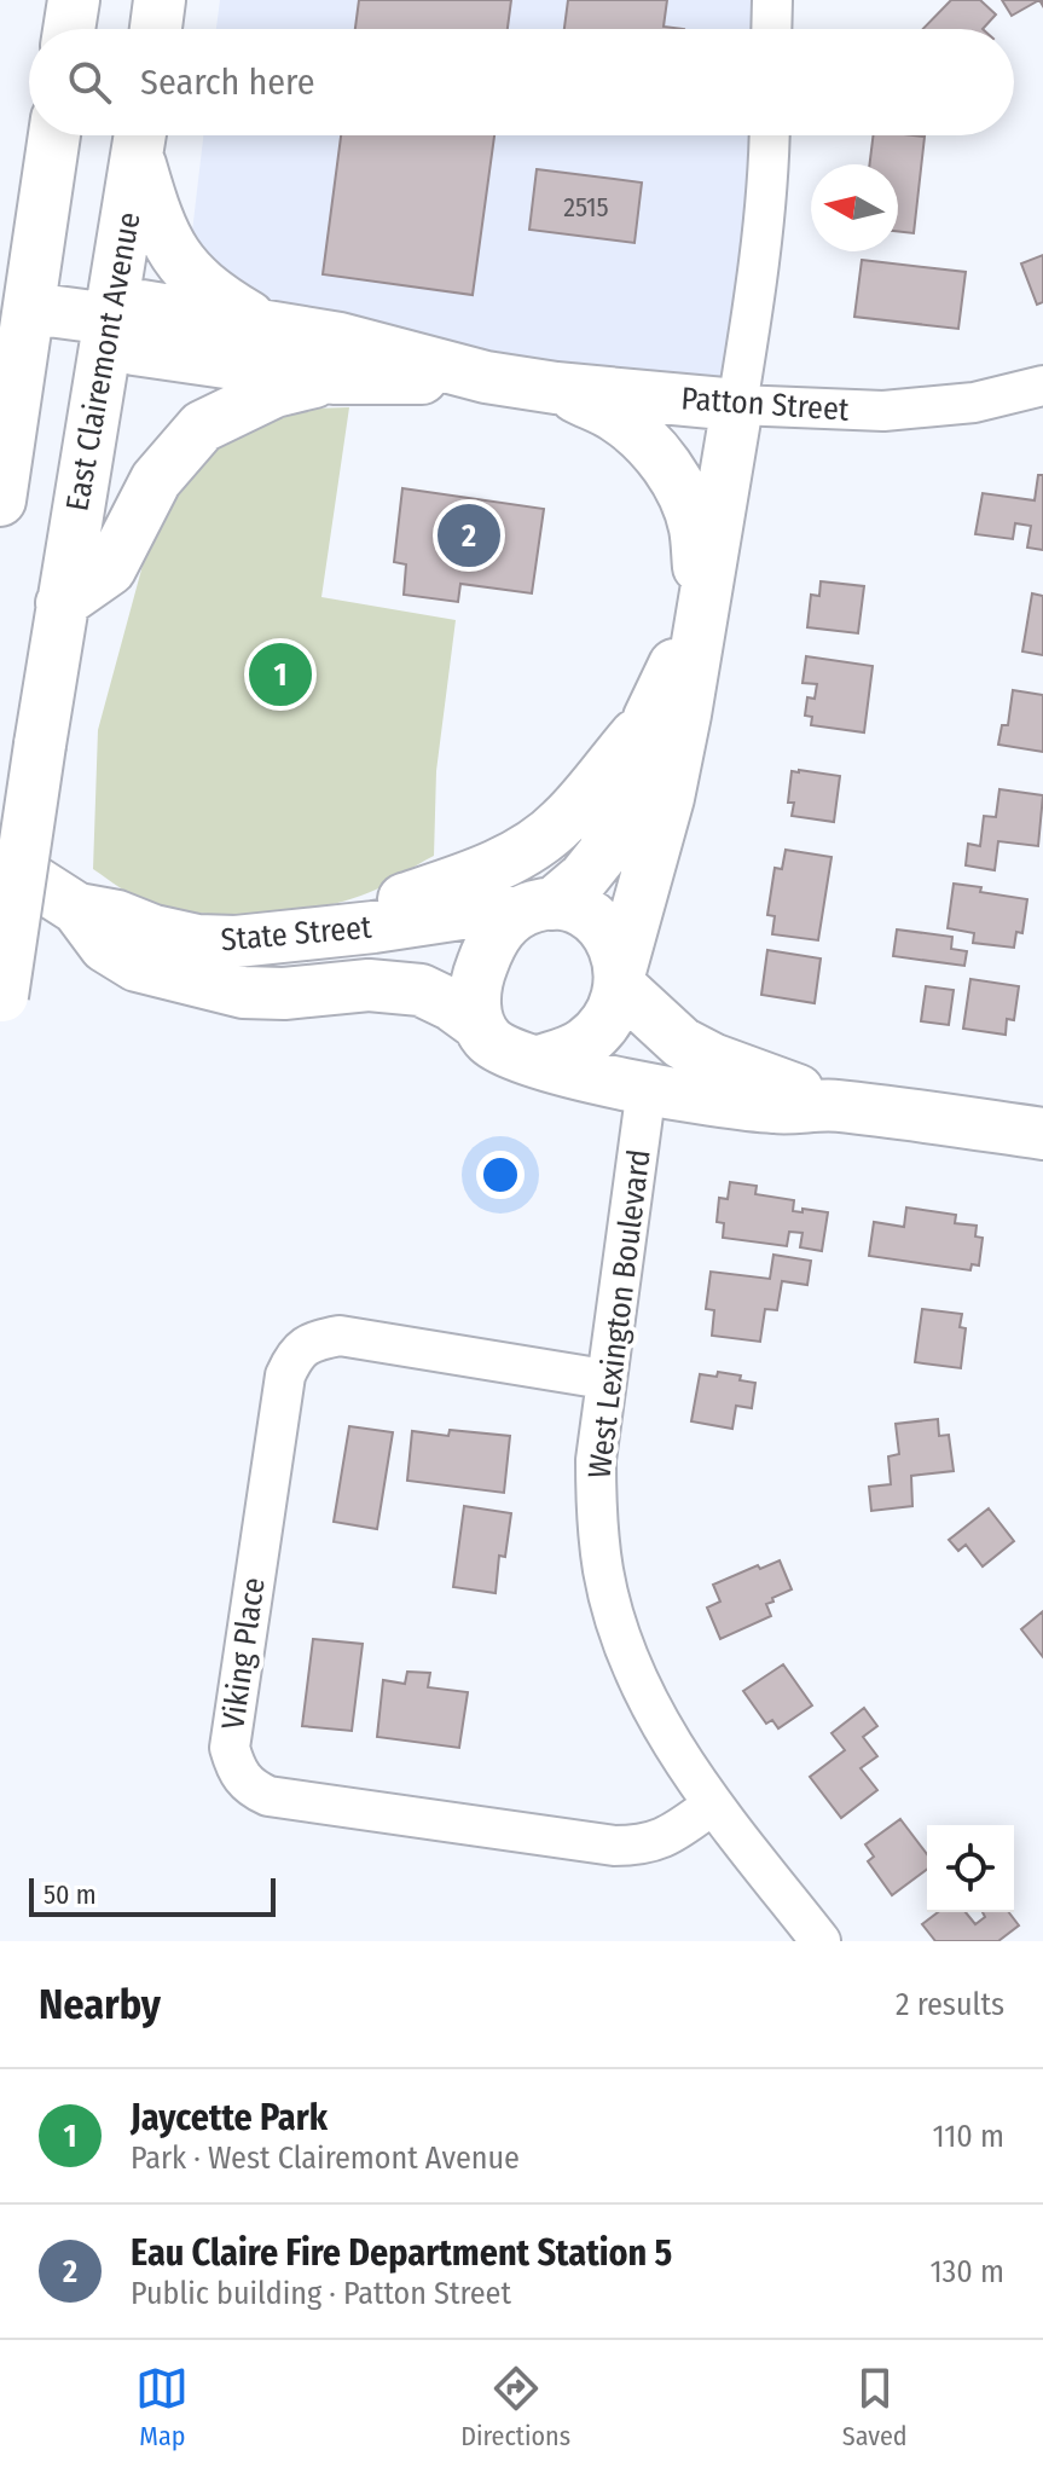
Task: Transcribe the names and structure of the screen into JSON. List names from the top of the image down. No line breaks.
{"streets":{"main road":["East Clairemont Avenue","Patton Street","State Street"],"street":["West Lexington Boulevard","Viking Place"]},"crossings":[["East Clairemont Avenue","Patton Street"],["West Lexington Boulevard","Viking Place"]],"house_numbers":["2515"],"scale_bar":"50 m","north":"left","page":{"search":"Search here","pins":["2","1"],"scale":"50 m","heading":["Nearby","2 results"],"list":[{"mark":"1","name":"Jaycette Park","note":"Park · West Clairemont Avenue","value":"110 m"},{"mark":"2","name":"Eau Claire Fire Department Station 5","note":"Public building · Patton Street","value":"130 m"}],"nav":["Map","Directions","Saved"]}}
